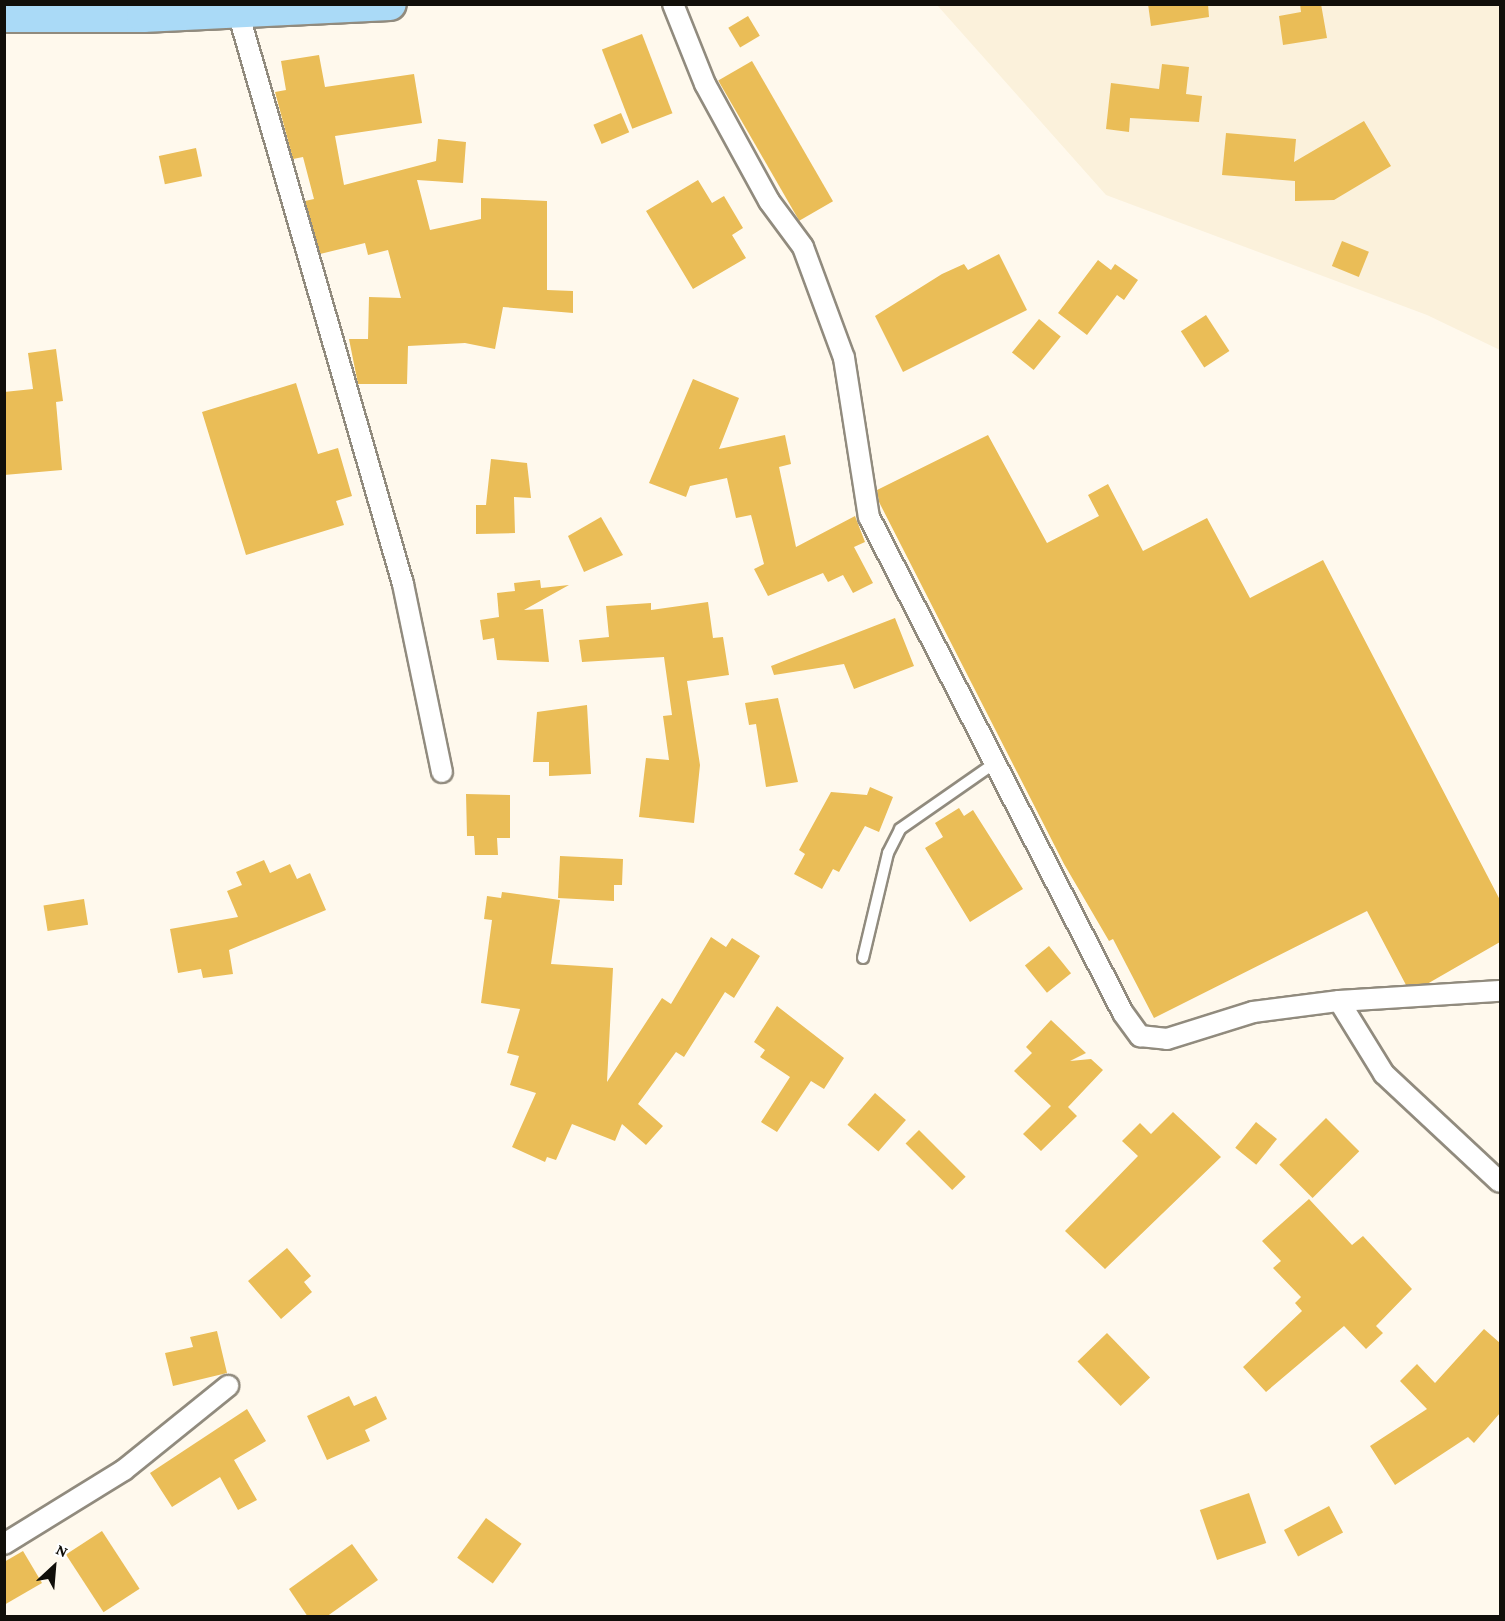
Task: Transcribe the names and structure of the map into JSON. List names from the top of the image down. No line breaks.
{"north":"top right"}
